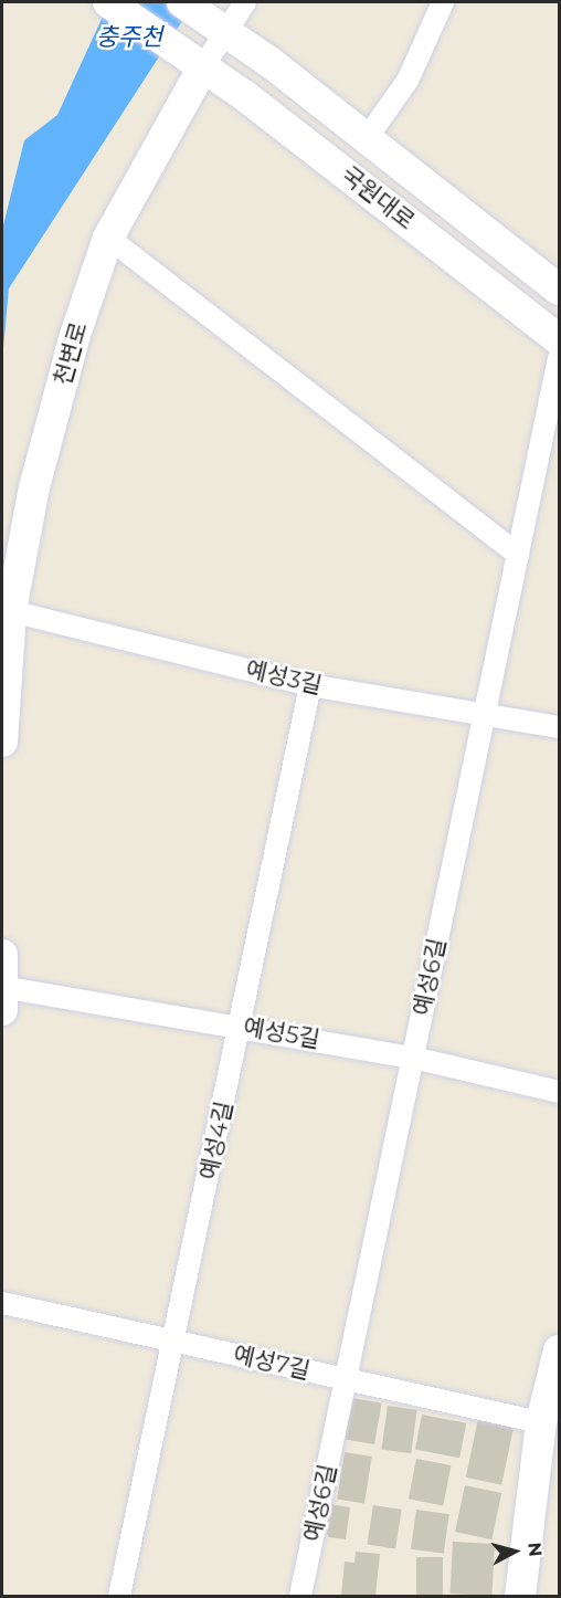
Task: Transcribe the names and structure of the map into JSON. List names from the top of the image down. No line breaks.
{"streets":{"street":["국원대로","천변로","예성3길","예성6길","예성5길","예성4길","예성7길"]},"crossings":[["국원대로","천변로"],["천변로","예성3길"],["예성3길","예성6길"],["예성3길","예성4길"],["예성6길","예성5길"],["예성6길","예성7길"],["예성5길","예성4길"],["예성4길","예성7길"]],"water":["충주천"],"north":"right"}
